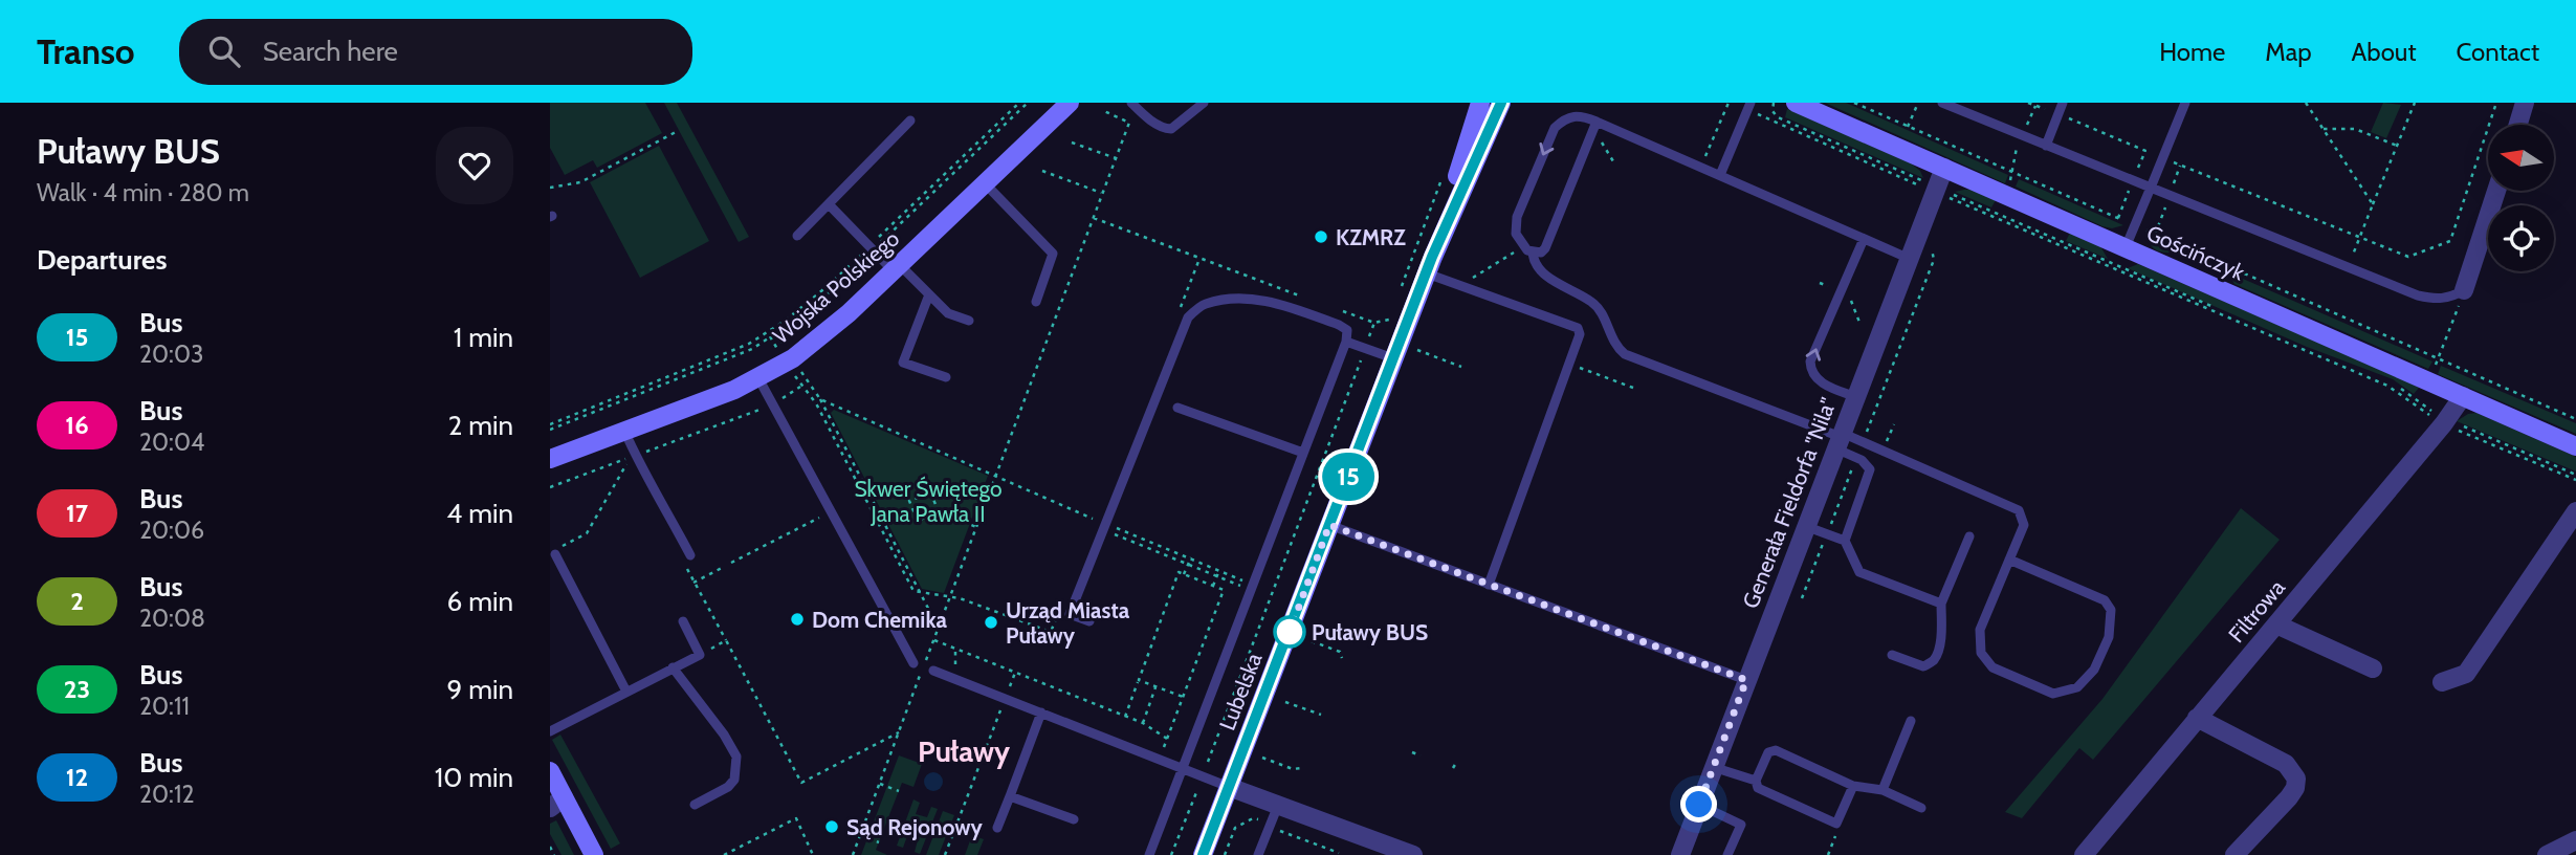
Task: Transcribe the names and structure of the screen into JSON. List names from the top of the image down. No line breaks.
{"streets":{"street":["Gościńczyk","Wojska Polskiego","Generała Fieldorfa \"Nila\"","Filtrowa","Lubelska"]},"crossings":[["Gościńczyk","Generała Fieldorfa \"Nila\""],["Gościńczyk","Filtrowa"]],"districts":["Puławy"],"parks":["Skwer Świętego Jana Pawła II"],"places":["KZMRZ","Dom Chemika","Urząd Miasta Puławy","Puławy BUS","Sąd Rejonowy"],"lines":["bus line 15"],"north":"left","page":{"header":"Transo","search":"Search here","nav":["Home","Map","About","Contact"],"heading":[["Puławy BUS","Walk · 4 min · 280 m"],"Departures"],"on_map":"15","list":[{"mark":"15","name":"Bus","note":"20:03","value":"1 min"},{"mark":"16","name":"Bus","note":"20:04","value":"2 min"},{"mark":"17","name":"Bus","note":"20:06","value":"4 min"},{"mark":"2","name":"Bus","note":"20:08","value":"6 min"},{"mark":"23","name":"Bus","note":"20:11","value":"9 min"},{"mark":"12","name":"Bus","note":"20:12","value":"10 min"}]}}
